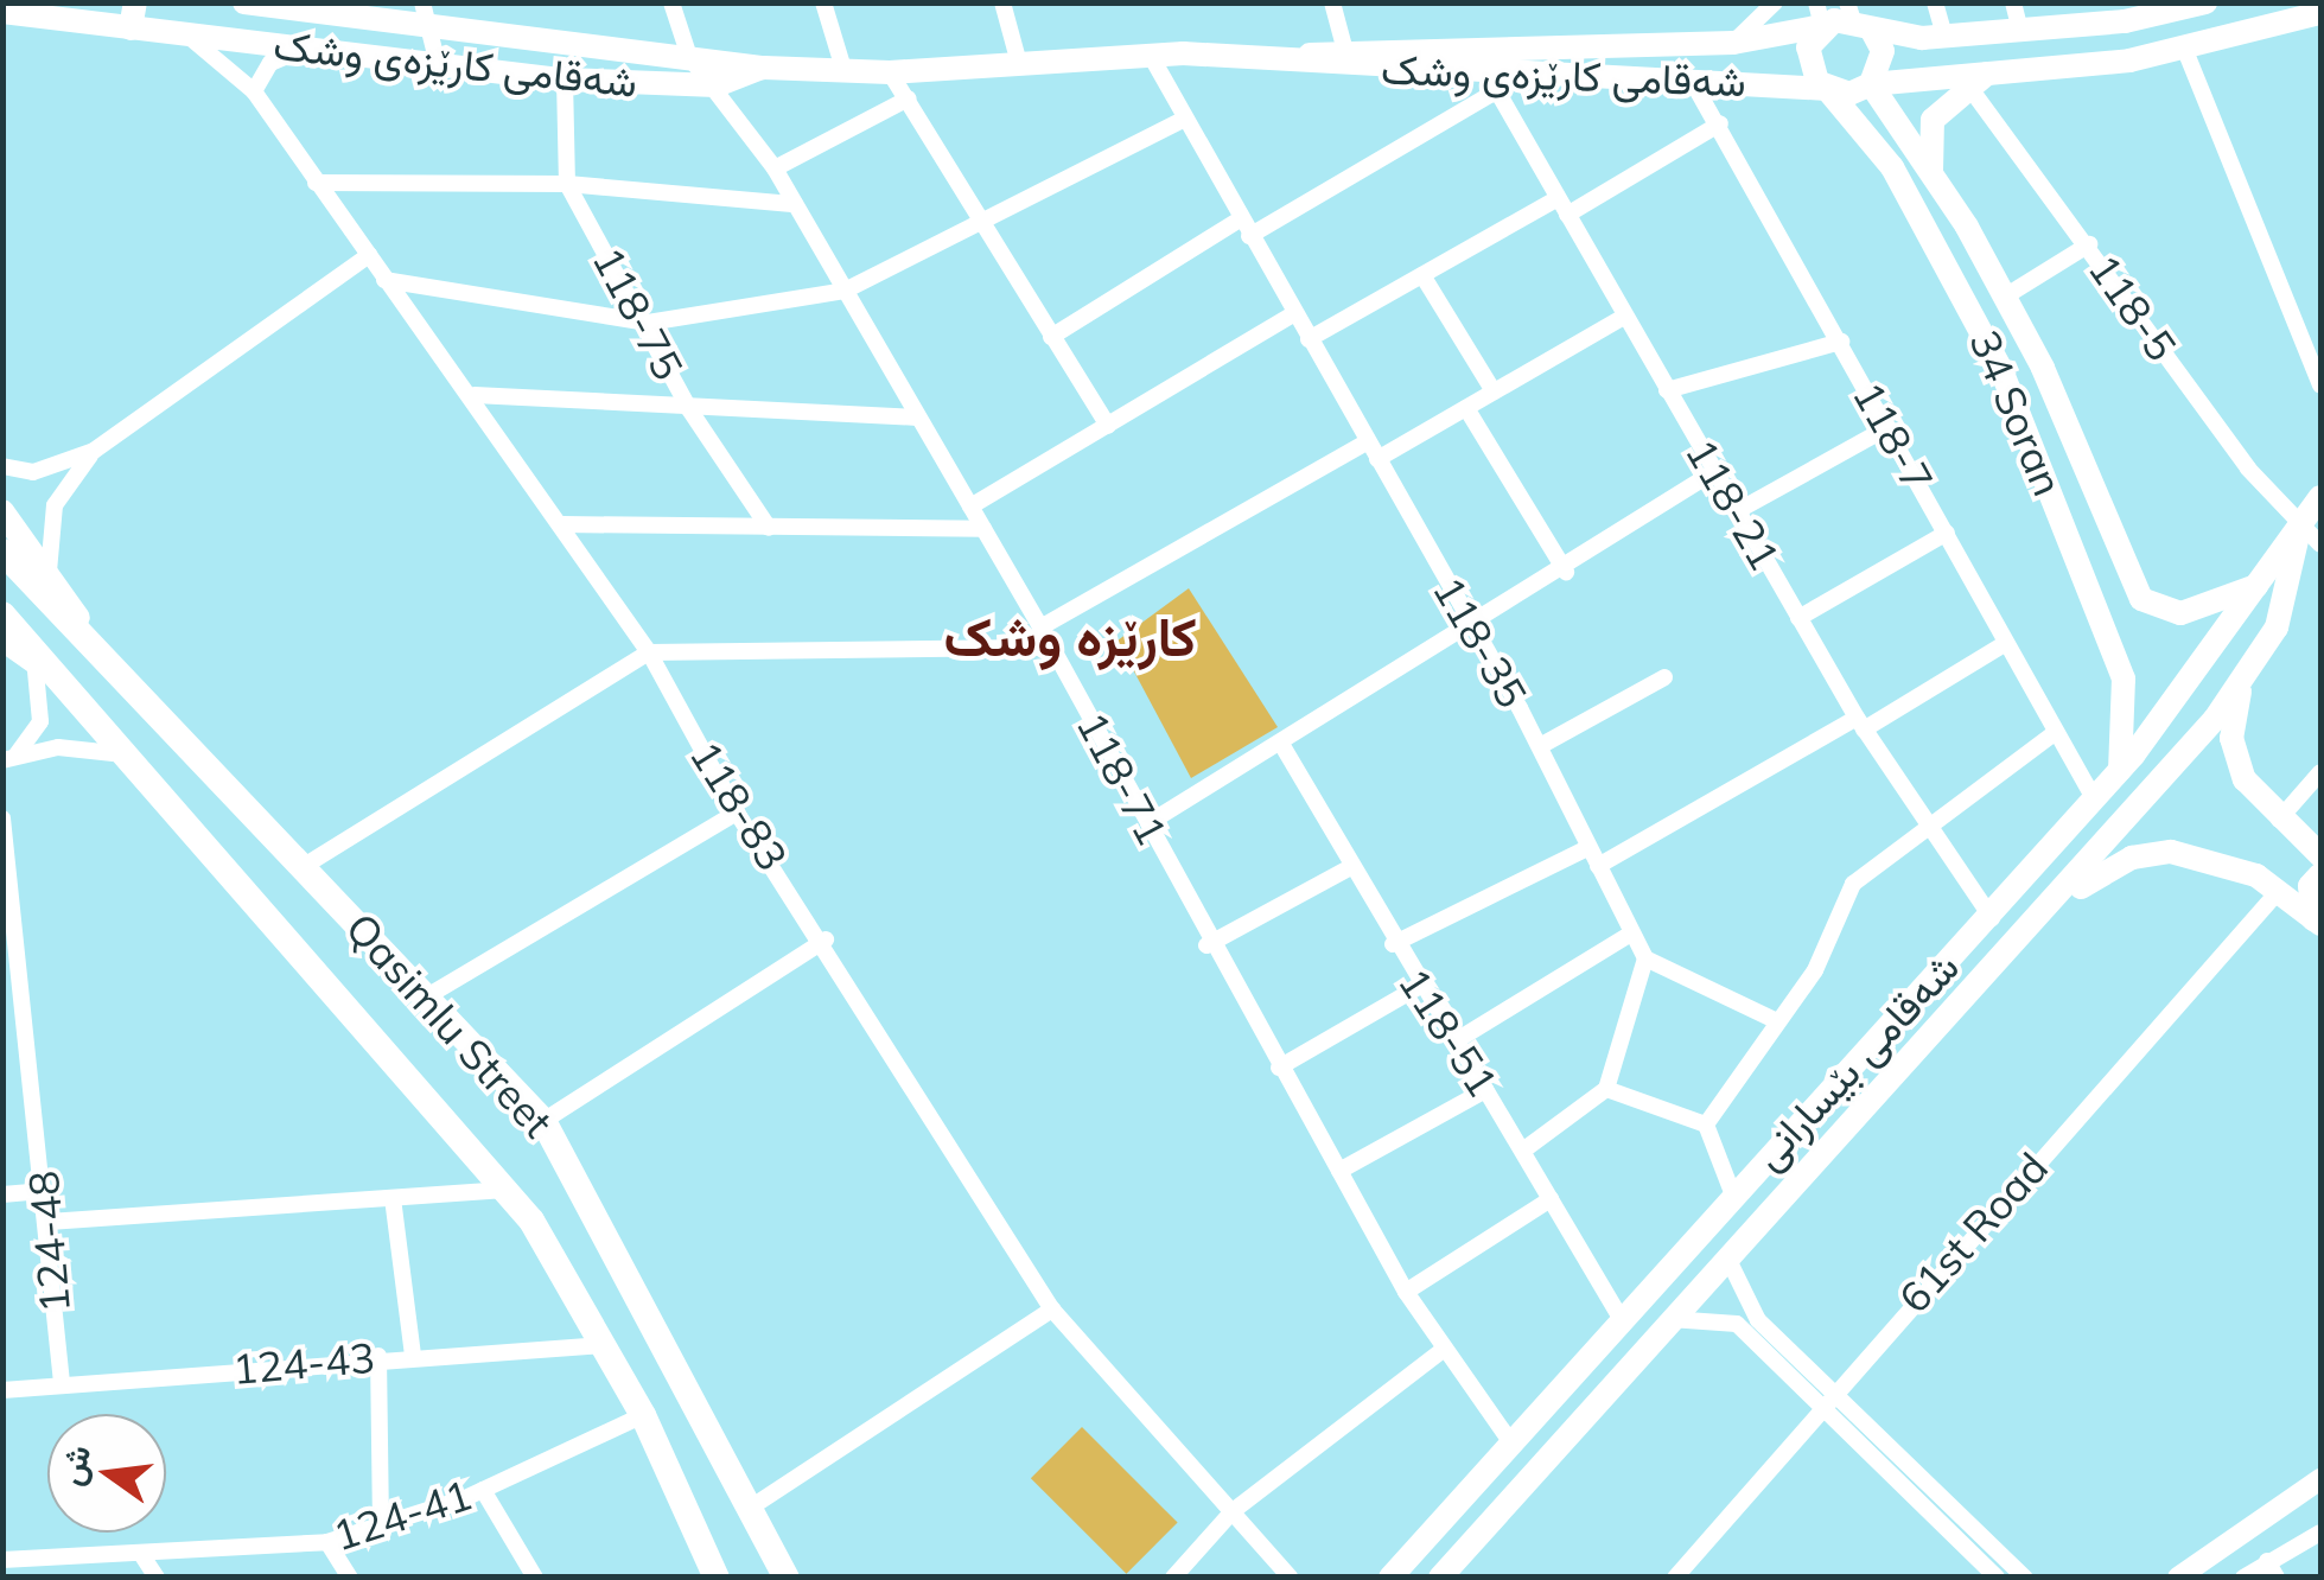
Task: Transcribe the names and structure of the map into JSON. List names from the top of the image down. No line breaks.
{"streets":{"main road":["شەقامی کارێزەی وشک","34 Soran","Qasimlu Street","شەقامی بێسارانی"],"street":["118-5","118-75","118-7","118-21","118-35","118-71","118-83","118-51","61st Road","124-48","124-43","124-41"]},"crossings":[["شەقامی کارێزەی وشک","118-75"],["شەقامی کارێزەی وشک","34 Soran"],["شەقامی کارێزەی وشک","118-7"],["شەقامی کارێزەی وشک","118-35"],["شەقامی کارێزەی وشک","118-71"],["شەقامی کارێزەی وشک","118-83"],["118-5","شەقامی بێسارانی"],["34 Soran","شەقامی بێسارانی"],["118-7","شەقامی بێسارانی"],["118-21","118-35"],["118-21","شەقامی بێسارانی"],["118-71","شەقامی بێسارانی"],["Qasimlu Street","124-43"],["Qasimlu Street","124-41"],["118-51","شەقامی بێسارانی"],["124-48","124-43"]],"districts":["کارێزە وشک"],"north":"left"}
